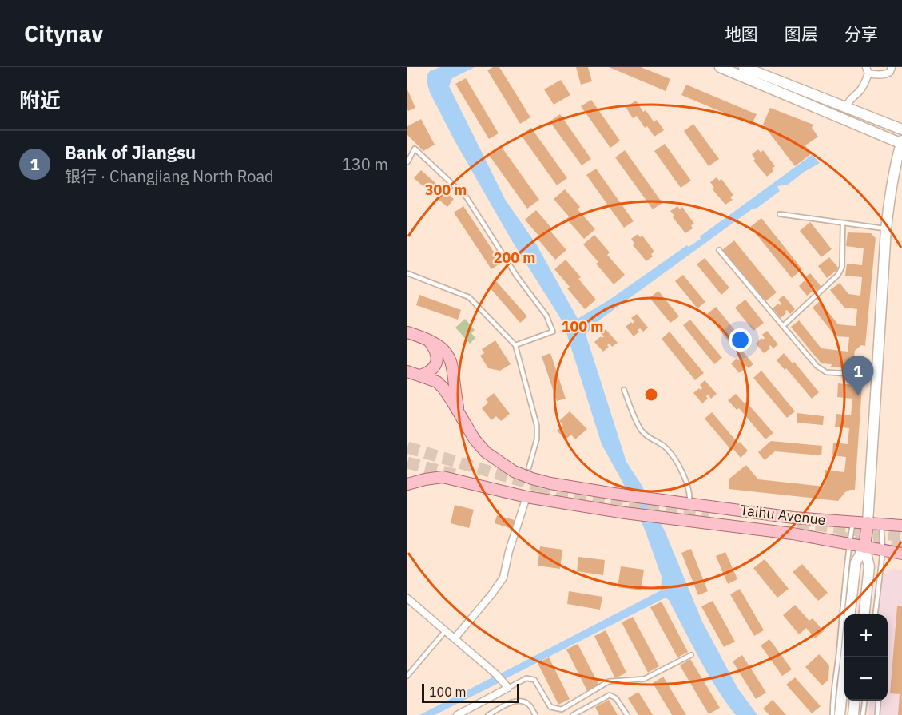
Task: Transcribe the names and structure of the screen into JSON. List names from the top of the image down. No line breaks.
{"streets":{"main road":["Taihu Avenue"]},"scale_bar":"100 m","page":{"header":"Citynav","nav":["地图","图层","分享"],"heading":"附近","list":[{"mark":"1","name":"Bank of Jiangsu","note":"银行 · Changjiang North Road","value":"130 m"}],"pins":"1","map_buttons":["+","−"],"scale":"100 m"},"rings":["300 m","200 m","100 m"]}
